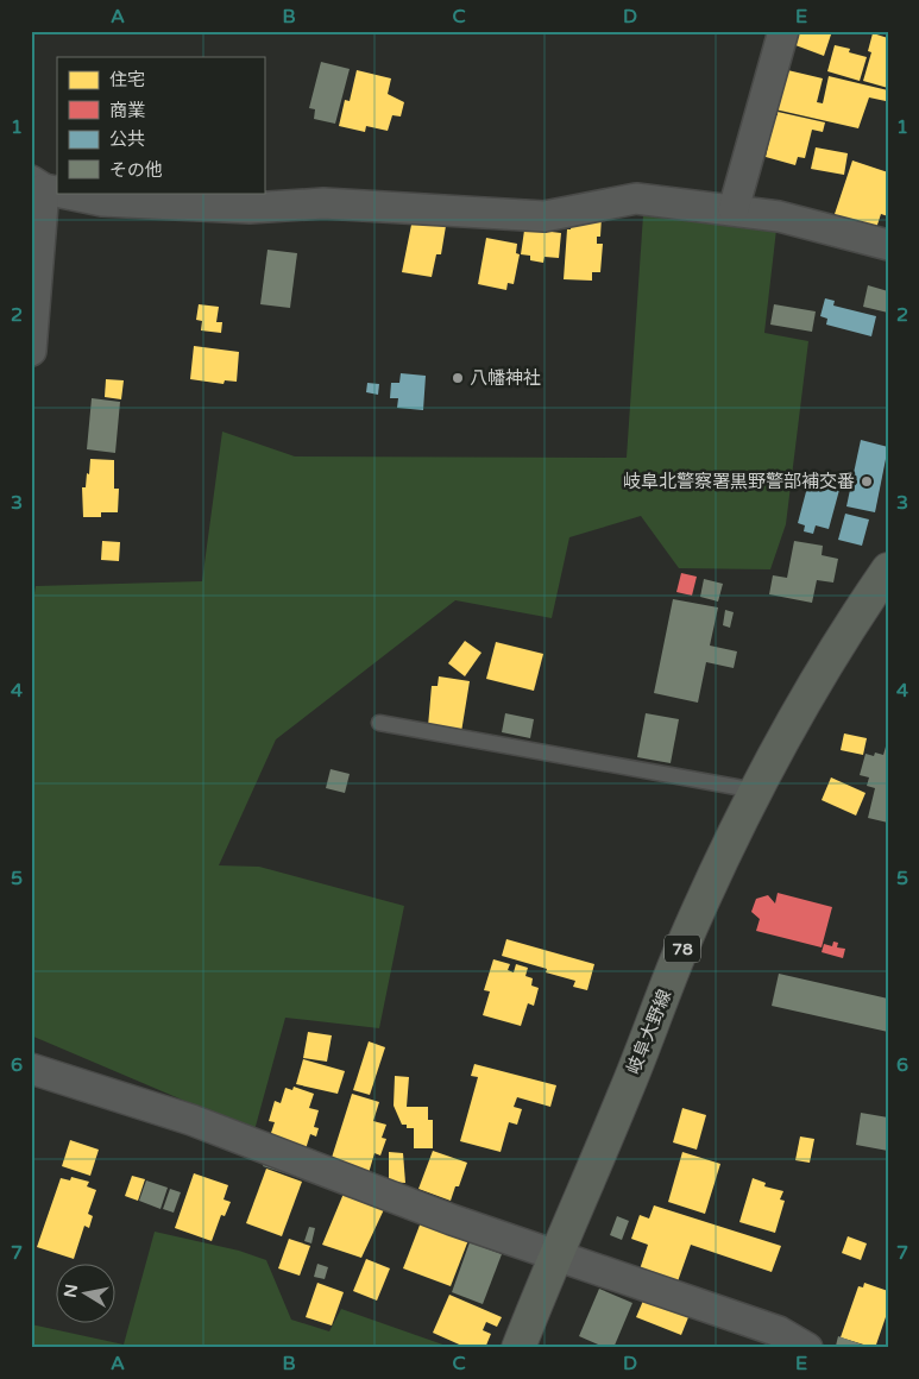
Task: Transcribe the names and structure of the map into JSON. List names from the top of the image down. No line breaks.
{"streets":{"main road":["78","岐阜大野線"]},"places":["八幡神社","岐阜北警察署黒野警部補交番"],"legend":["住宅","商業","公共","その他"],"north":"left","grid":{"columns":["A","B","C","D","E"],"rows":["1","2","3","4","5","6","7"]}}
